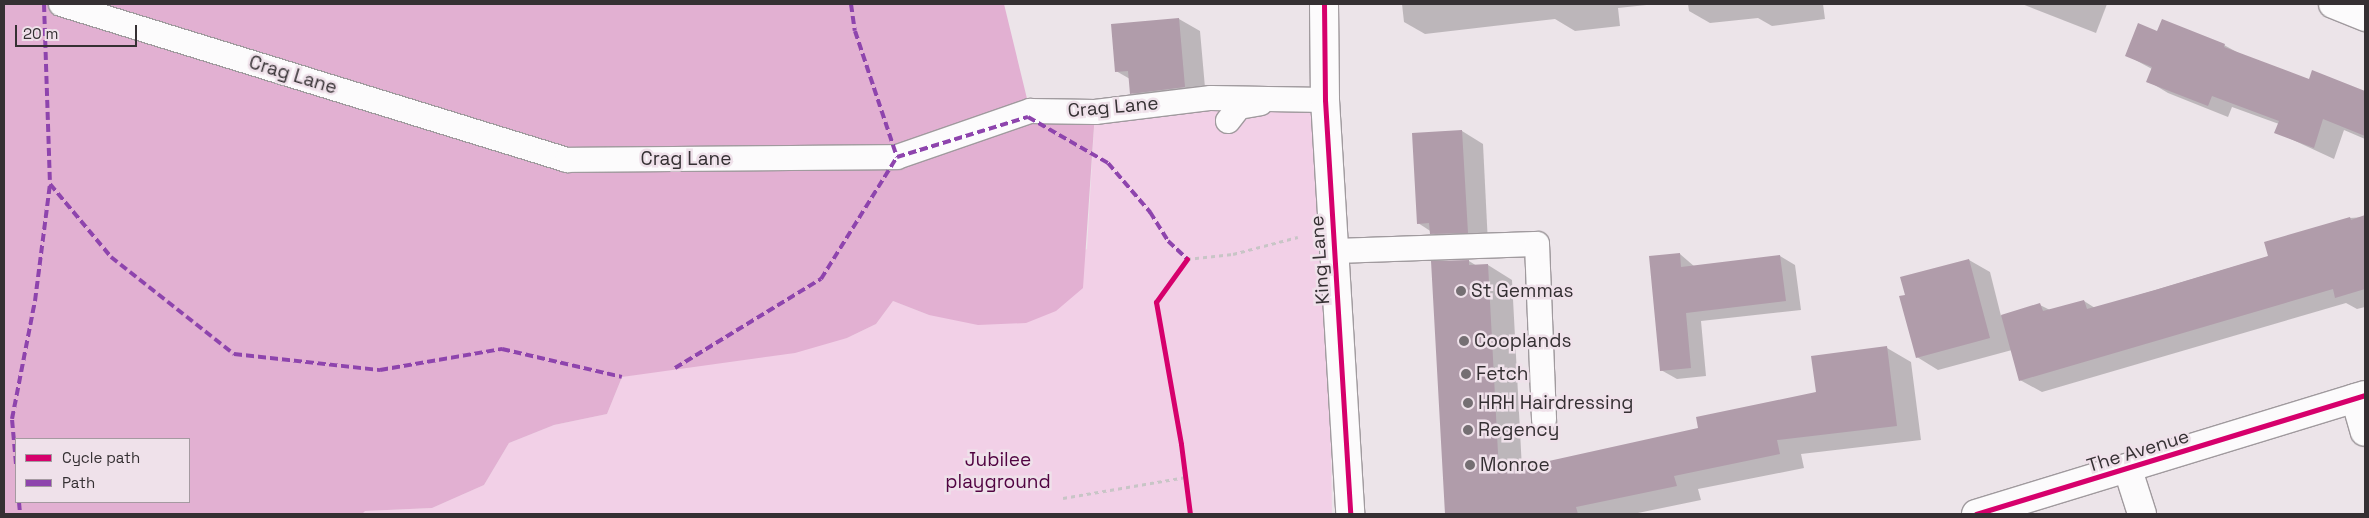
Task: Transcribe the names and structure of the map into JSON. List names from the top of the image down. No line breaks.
{"streets":{"street":["King Lane","The Avenue"],"lane":["Crag Lane"]},"crossings":[["Crag Lane","King Lane"]],"parks":["Jubilee playground"],"places":["St Gemmas","Cooplands","Fetch","HRH Hairdressing","Regency","Monroe"],"legend":["Cycle path","Path"],"scale_bar":"20 m"}
